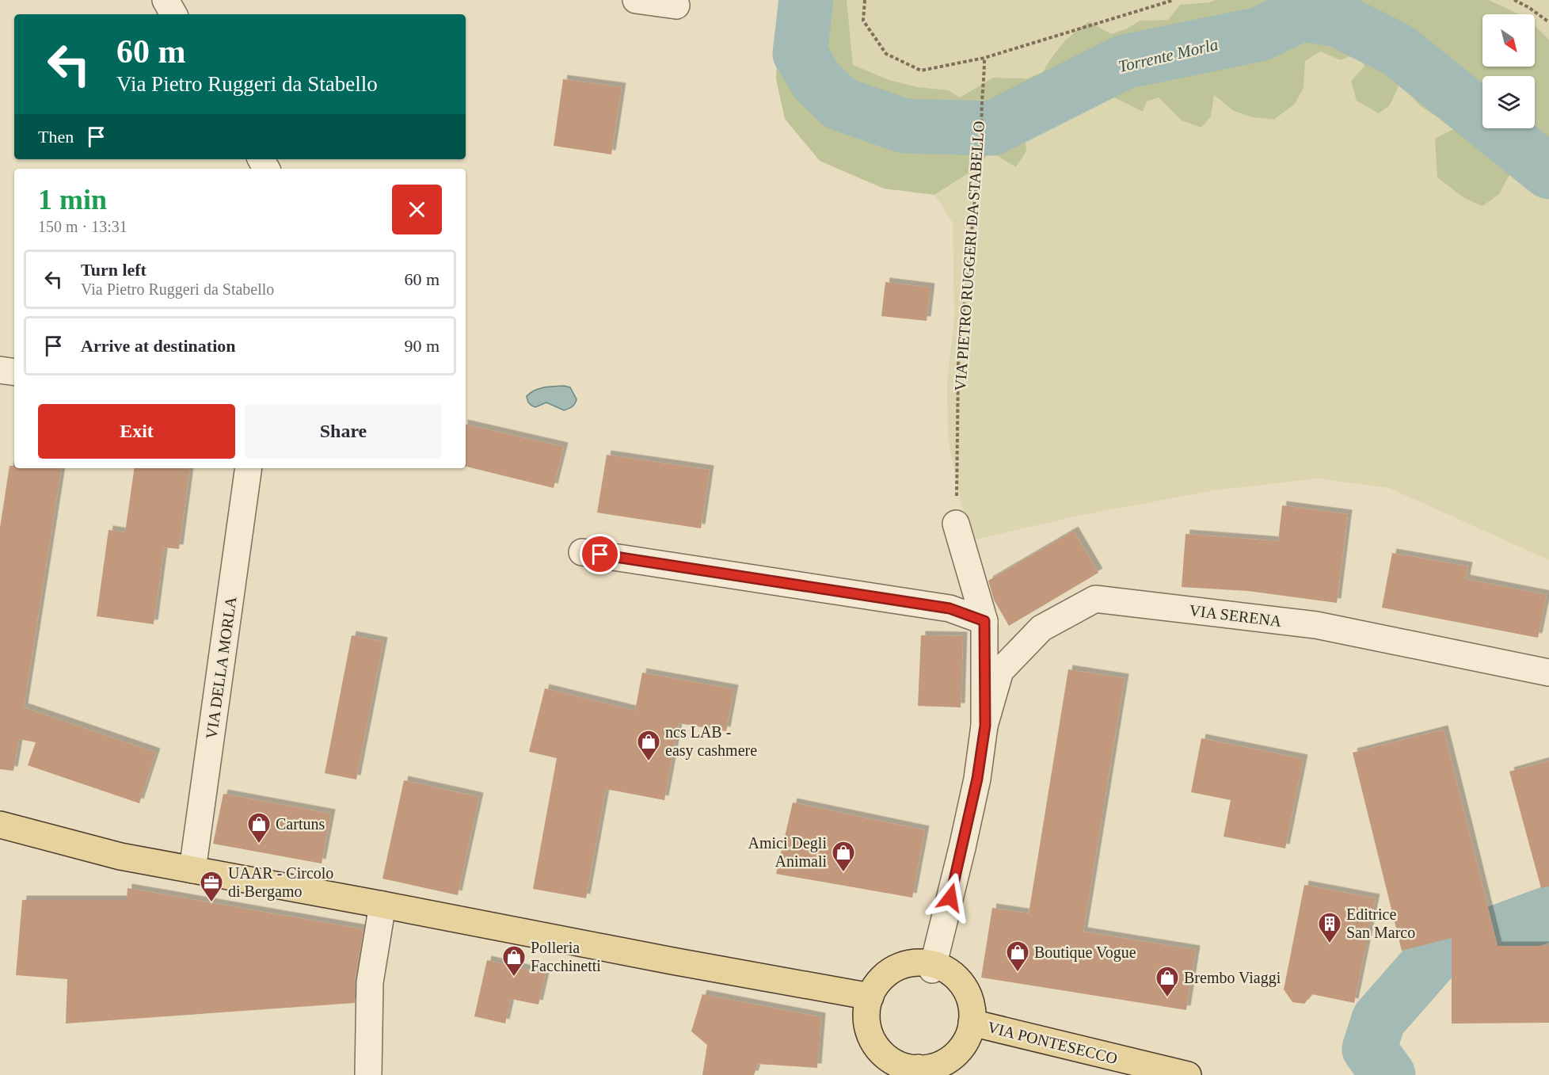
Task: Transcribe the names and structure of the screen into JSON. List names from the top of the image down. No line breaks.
{"streets":{"main road":["VIA PONTESECCO"],"street":["VIA SERENA","VIA DELLA MORLA"],"path":["VIA PIETRO RUGGERI DA STABELLO"]},"water":["Torrente Morla"],"places":{"shop":["ncs LAB - easy cashmere","Cartuns","Amici Degli Animali","Boutique Vogue","Polleria Facchinetti","Brembo Viaggi"],"office":["UAAR - Circolo di Bergamo"],"building":["Editrice San Marco"]},"north":"bottom right","page":{"turn":["60 m","Via Pietro Ruggeri da Stabello"],"then":"Then","heading":["1 min","150 m · 13:31"],"list":[{"name":"Turn left","note":"Via Pietro Ruggeri da Stabello","value":"60 m"},{"name":"Arrive at destination","value":"90 m"}],"buttons":["Exit","Share"]}}
